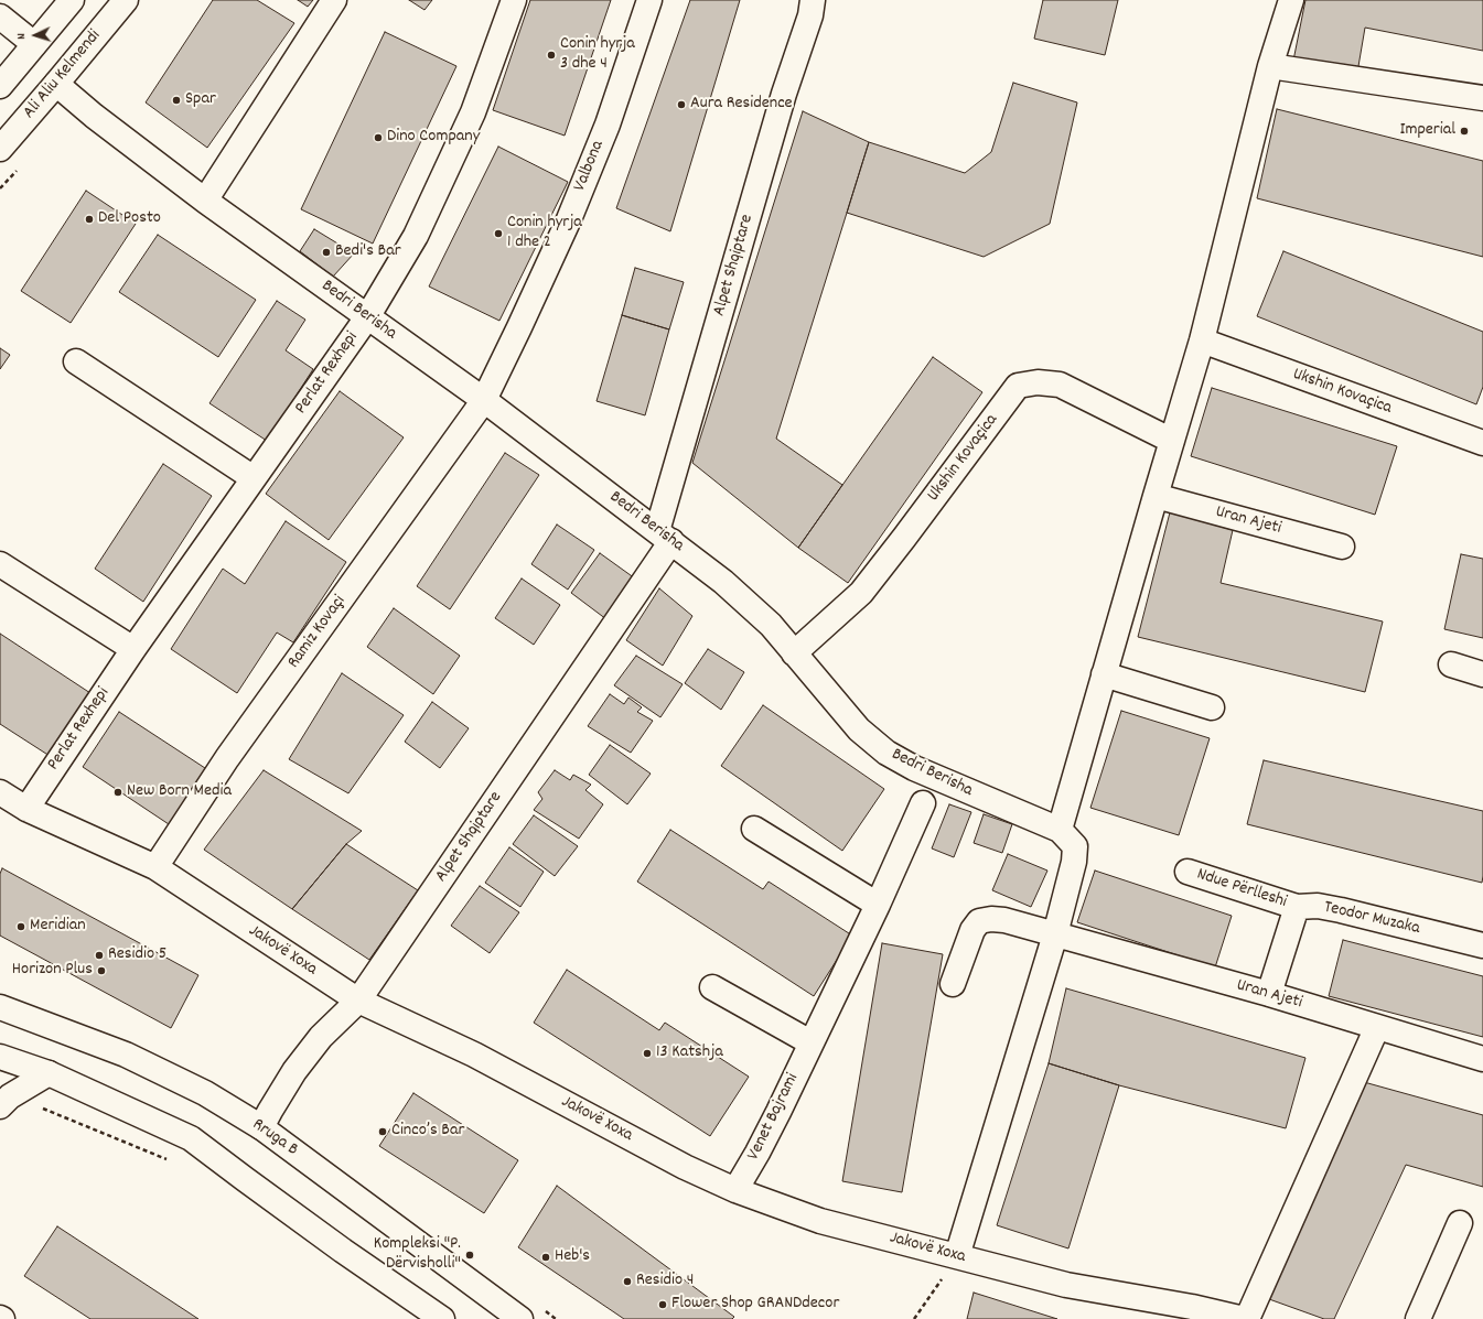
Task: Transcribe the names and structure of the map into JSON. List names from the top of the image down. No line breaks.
{"streets":{"street":["Ali Aliu Kelmendi","Valbona","Alpet Shqiptare","Bedri Berisha","Perlat Rexhepi","Ukshin Kovaçica","Uran Ajeti","Ramiz Kovaçi","Ndue Përlleshi","Teodor Muzaka","Jakovë Xoxa","Venet Bajrami","Rruga B"]},"crossings":[["Ali Aliu Kelmendi","Bedri Berisha"],["Valbona","Bedri Berisha"],["Valbona","Ramiz Kovaçi"],["Alpet Shqiptare","Bedri Berisha"],["Alpet Shqiptare","Jakovë Xoxa"],["Alpet Shqiptare","Rruga B"],["Bedri Berisha","Perlat Rexhepi"],["Bedri Berisha","Ukshin Kovaçica"],["Bedri Berisha","Ramiz Kovaçi"],["Perlat Rexhepi","Jakovë Xoxa"],["Ramiz Kovaçi","Jakovë Xoxa"],["Ndue Përlleshi","Teodor Muzaka"],["Jakovë Xoxa","Venet Bajrami"]],"places":["Conin hyrja 3 dhe 4","Spar","Aura Residence","Imperial","Dino Company","Del Posto","Conin hyrja 1 dhe 2","Bedi's Bar","New Born Media","Meridian","Residio 5","Horizon Plus","13 Katshja","Cinco’s Bar","Kompleksi \"P. Dërvisholli\"","Heb's","Residio 4","Flower Shop GRANDdecor"],"north":"left"}
